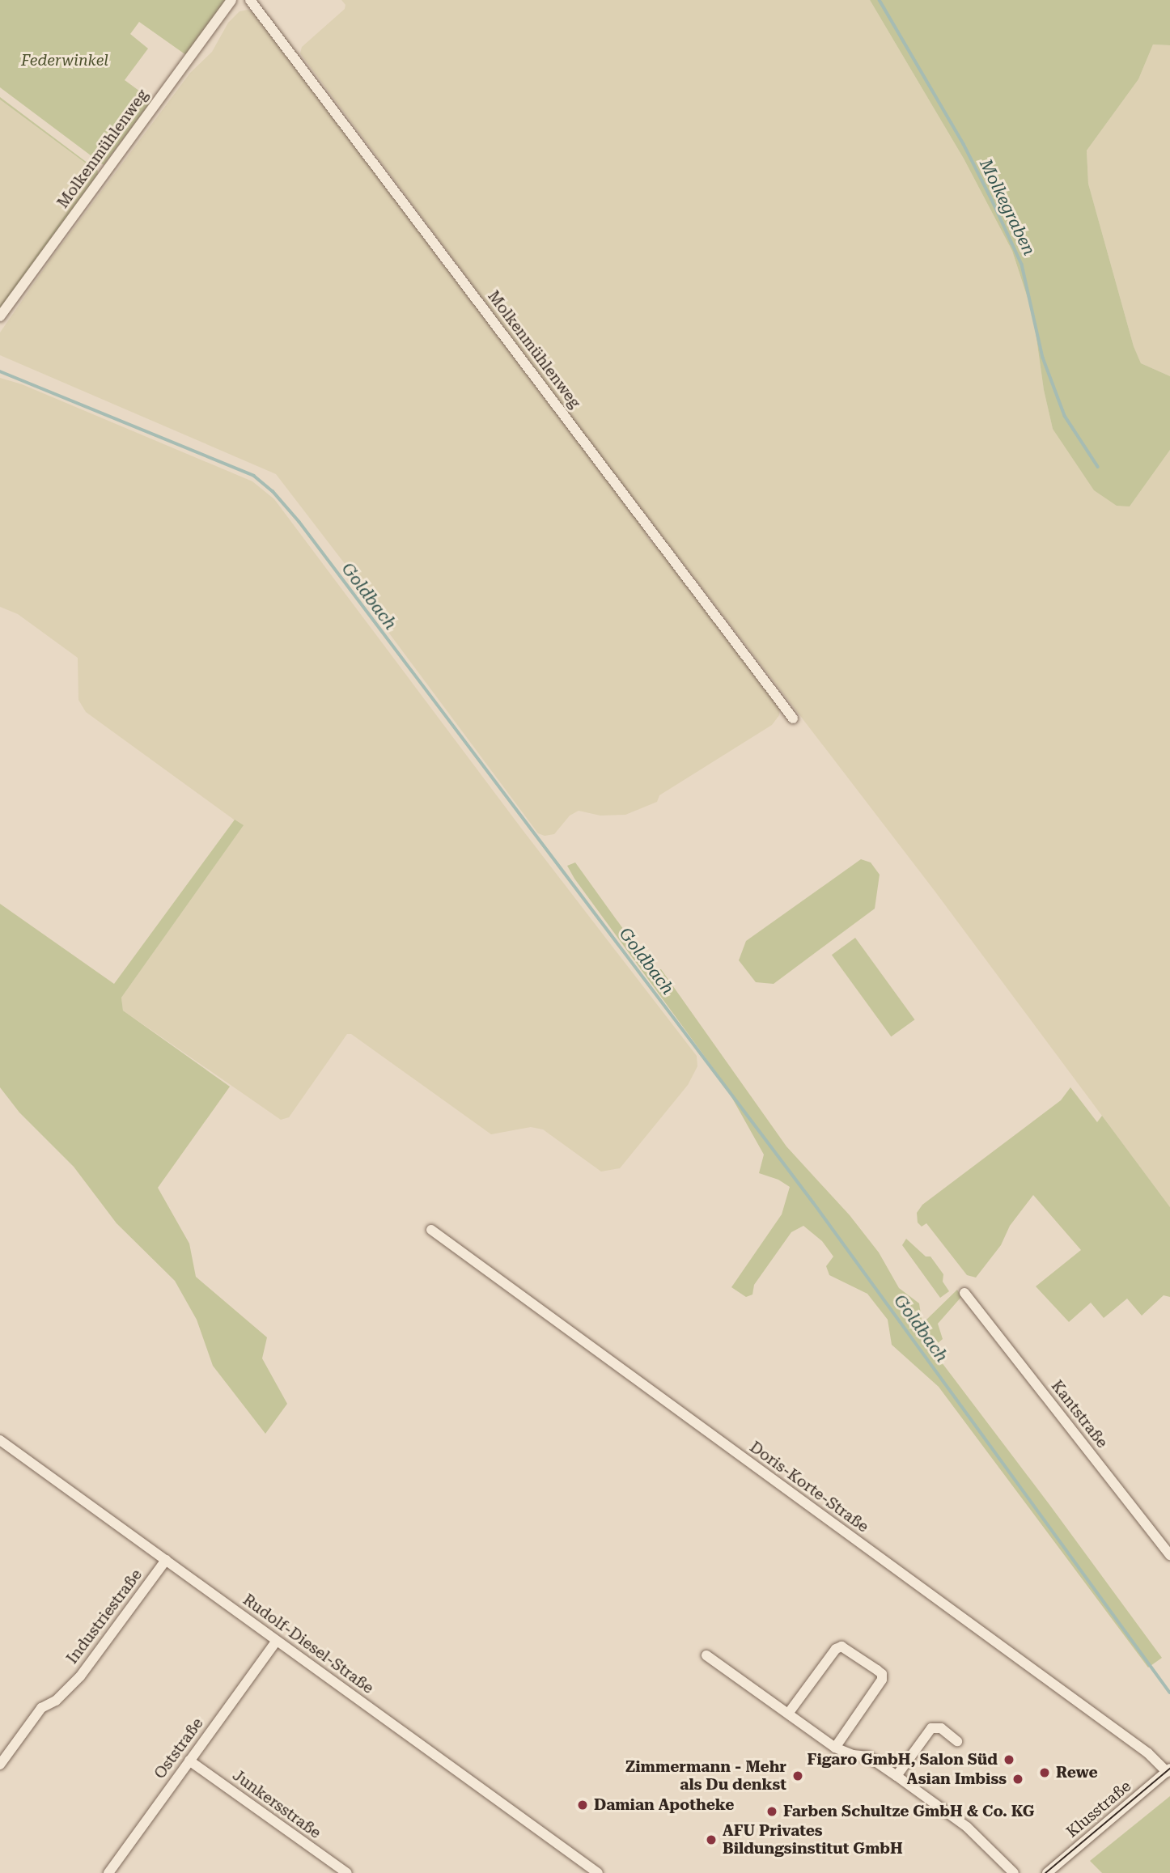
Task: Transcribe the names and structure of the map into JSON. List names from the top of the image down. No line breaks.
{"streets":{"street":["Molkenmühlenweg","Kantstraße","Doris-Korte-Straße","Industriestraße","Rudolf-Diesel-Straße","Oststraße","Junkersstraße","Klusstraße"]},"crossings":[["Doris-Korte-Straße","Klusstraße"],["Industriestraße","Rudolf-Diesel-Straße"],["Rudolf-Diesel-Straße","Oststraße"],["Oststraße","Junkersstraße"]],"water":["Molkegraben","Goldbach"],"parks":["Federwinkel"],"places":["Figaro GmbH, Salon Süd","Rewe","Zimmermann - Mehr als Du denkst","Asian Imbiss","Damian Apotheke","Farben Schultze GmbH & Co. KG","AFU Privates Bildungsinstitut GmbH"]}
